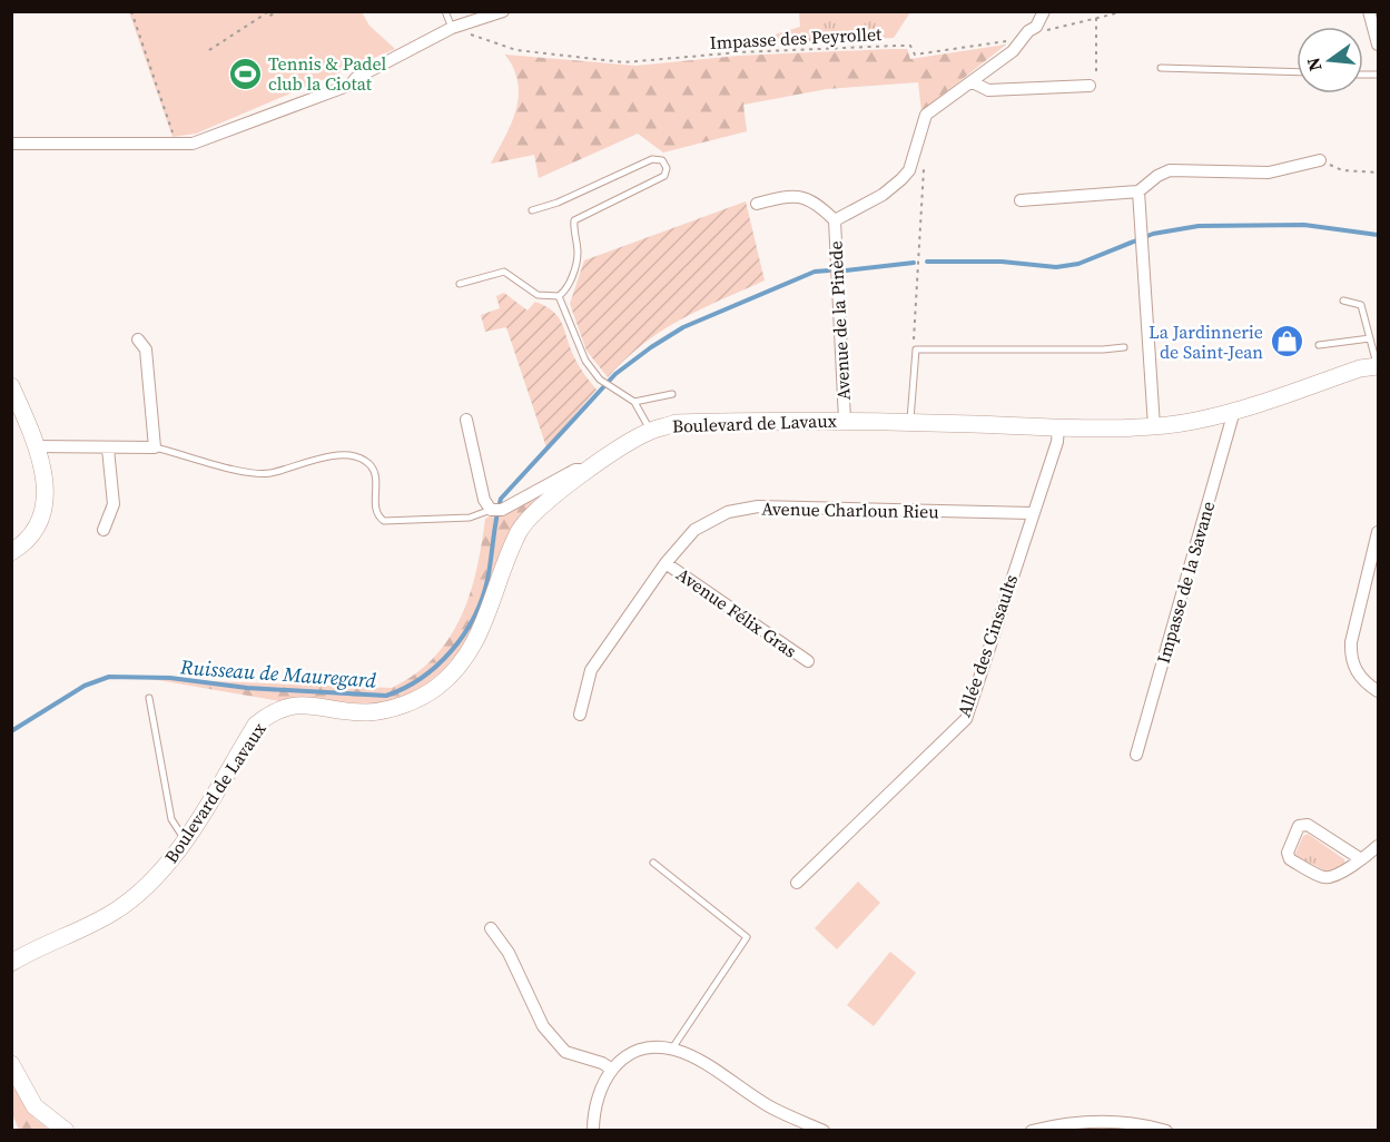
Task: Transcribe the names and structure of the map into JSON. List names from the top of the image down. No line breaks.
{"streets":{"street":["Avenue de la Pinède","Boulevard de Lavaux","Avenue Charloun Rieu","Impasse de la Savane","Avenue Félix Gras","Allée des Cinsaults"],"path":["Impasse des Peyrollet"]},"crossings":[["Avenue de la Pinède","Boulevard de Lavaux"],["Boulevard de Lavaux","Impasse de la Savane"],["Boulevard de Lavaux","Allée des Cinsaults"],["Avenue Charloun Rieu","Avenue Félix Gras"],["Avenue Charloun Rieu","Allée des Cinsaults"]],"water":["Ruisseau de Mauregard"],"places":{"sports":["Tennis & Padel club la Ciotat"],"shop":["La Jardinnerie de Saint-Jean"]},"north":"left"}
